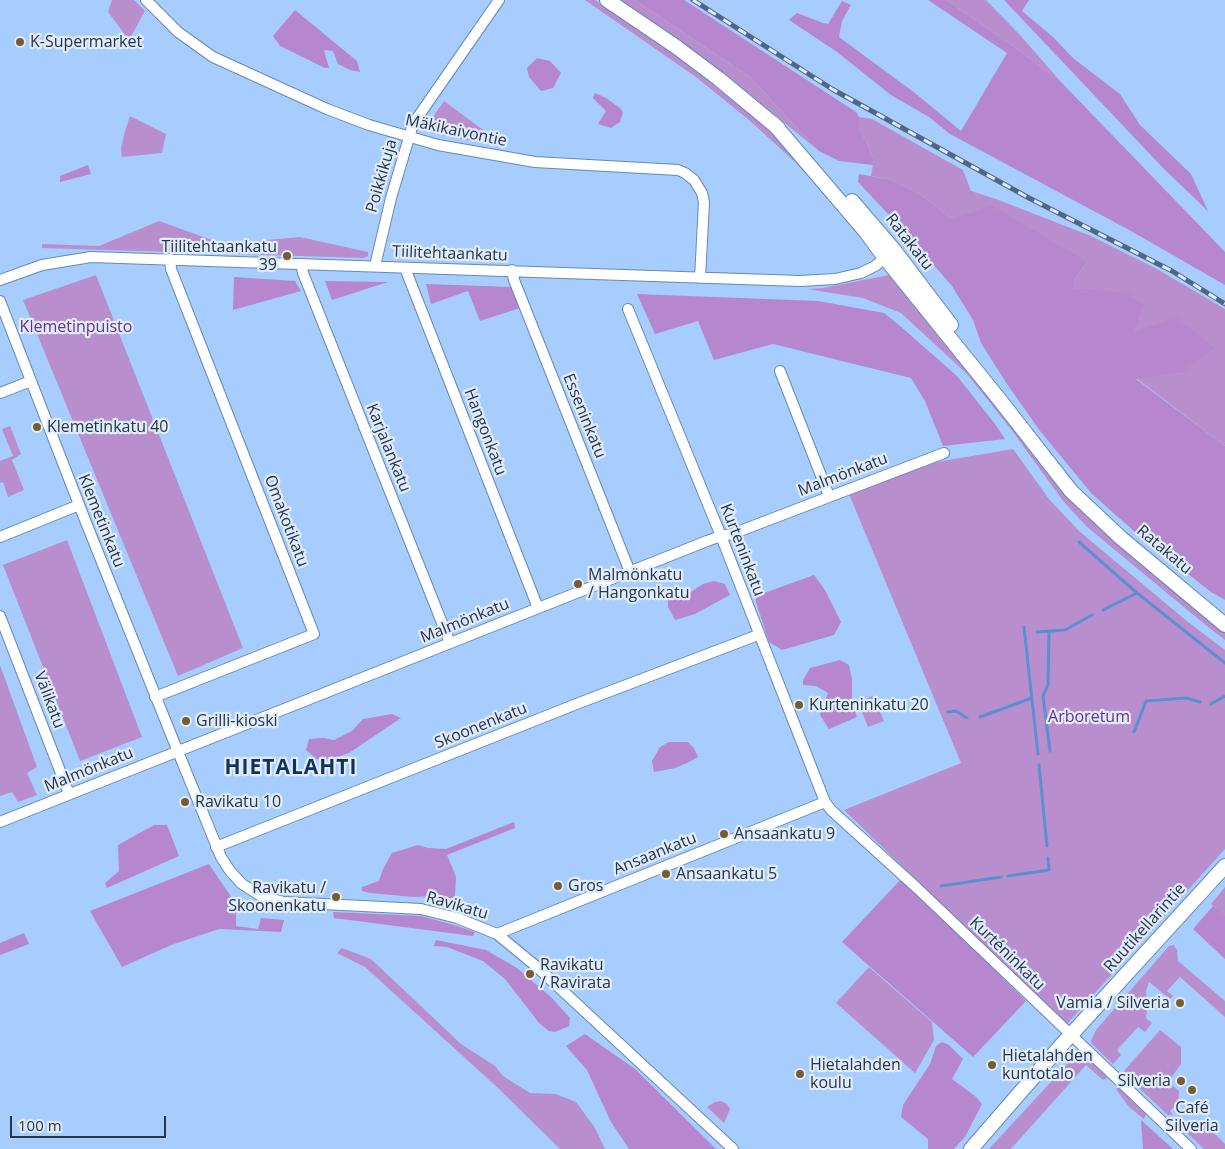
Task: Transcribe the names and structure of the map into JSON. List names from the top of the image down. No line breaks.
{"streets":{"main road":["Ratakatu","Ruutikellarintie"],"street":["Mäkikaivontie","Poikkikuja","Tiilitehtaankatu","Esseninkatu","Hangonkatu","Karjalankatu","Malmönkatu","Klemetinkatu","Omakotikatu","Kurteninkatu","Välikatu","Skoonenkatu","Ansaankatu","Ravikatu","Kurténinkatu"]},"crossings":[["Mäkikaivontie","Poikkikuja"],["Mäkikaivontie","Tiilitehtaankatu"],["Poikkikuja","Tiilitehtaankatu"],["Ratakatu","Tiilitehtaankatu"],["Tiilitehtaankatu","Esseninkatu"],["Tiilitehtaankatu","Hangonkatu"],["Tiilitehtaankatu","Karjalankatu"],["Tiilitehtaankatu","Omakotikatu"],["Esseninkatu","Malmönkatu"],["Hangonkatu","Malmönkatu"],["Karjalankatu","Malmönkatu"],["Malmönkatu","Klemetinkatu"],["Malmönkatu","Kurteninkatu"],["Malmönkatu","Välikatu"],["Malmönkatu","Ravikatu"],["Klemetinkatu","Omakotikatu"],["Klemetinkatu","Ravikatu"],["Kurteninkatu","Skoonenkatu"],["Kurteninkatu","Ansaankatu"],["Kurteninkatu","Kurténinkatu"],["Skoonenkatu","Ravikatu"],["Ansaankatu","Ravikatu"],["Ansaankatu","Kurténinkatu"],["Ruutikellarintie","Kurténinkatu"]],"districts":["HIETALAHTI"],"parks":["Klemetinpuisto","Arboretum"],"places":["K-Supermarket","Tiilitehtaankatu 39","Klemetinkatu 40","Malmönkatu / Hangonkatu","Kurteninkatu 20","Grilli-kioski","Ravikatu 10","Ansaankatu 9","Ansaankatu 5","Gros","Ravikatu / Skoonenkatu","Ravikatu / Ravirata","Vamia / Silveria","Hietalahden kuntotalo","Hietalahden koulu","Silveria","Café Silveria"],"scale_bar":"100 m"}
